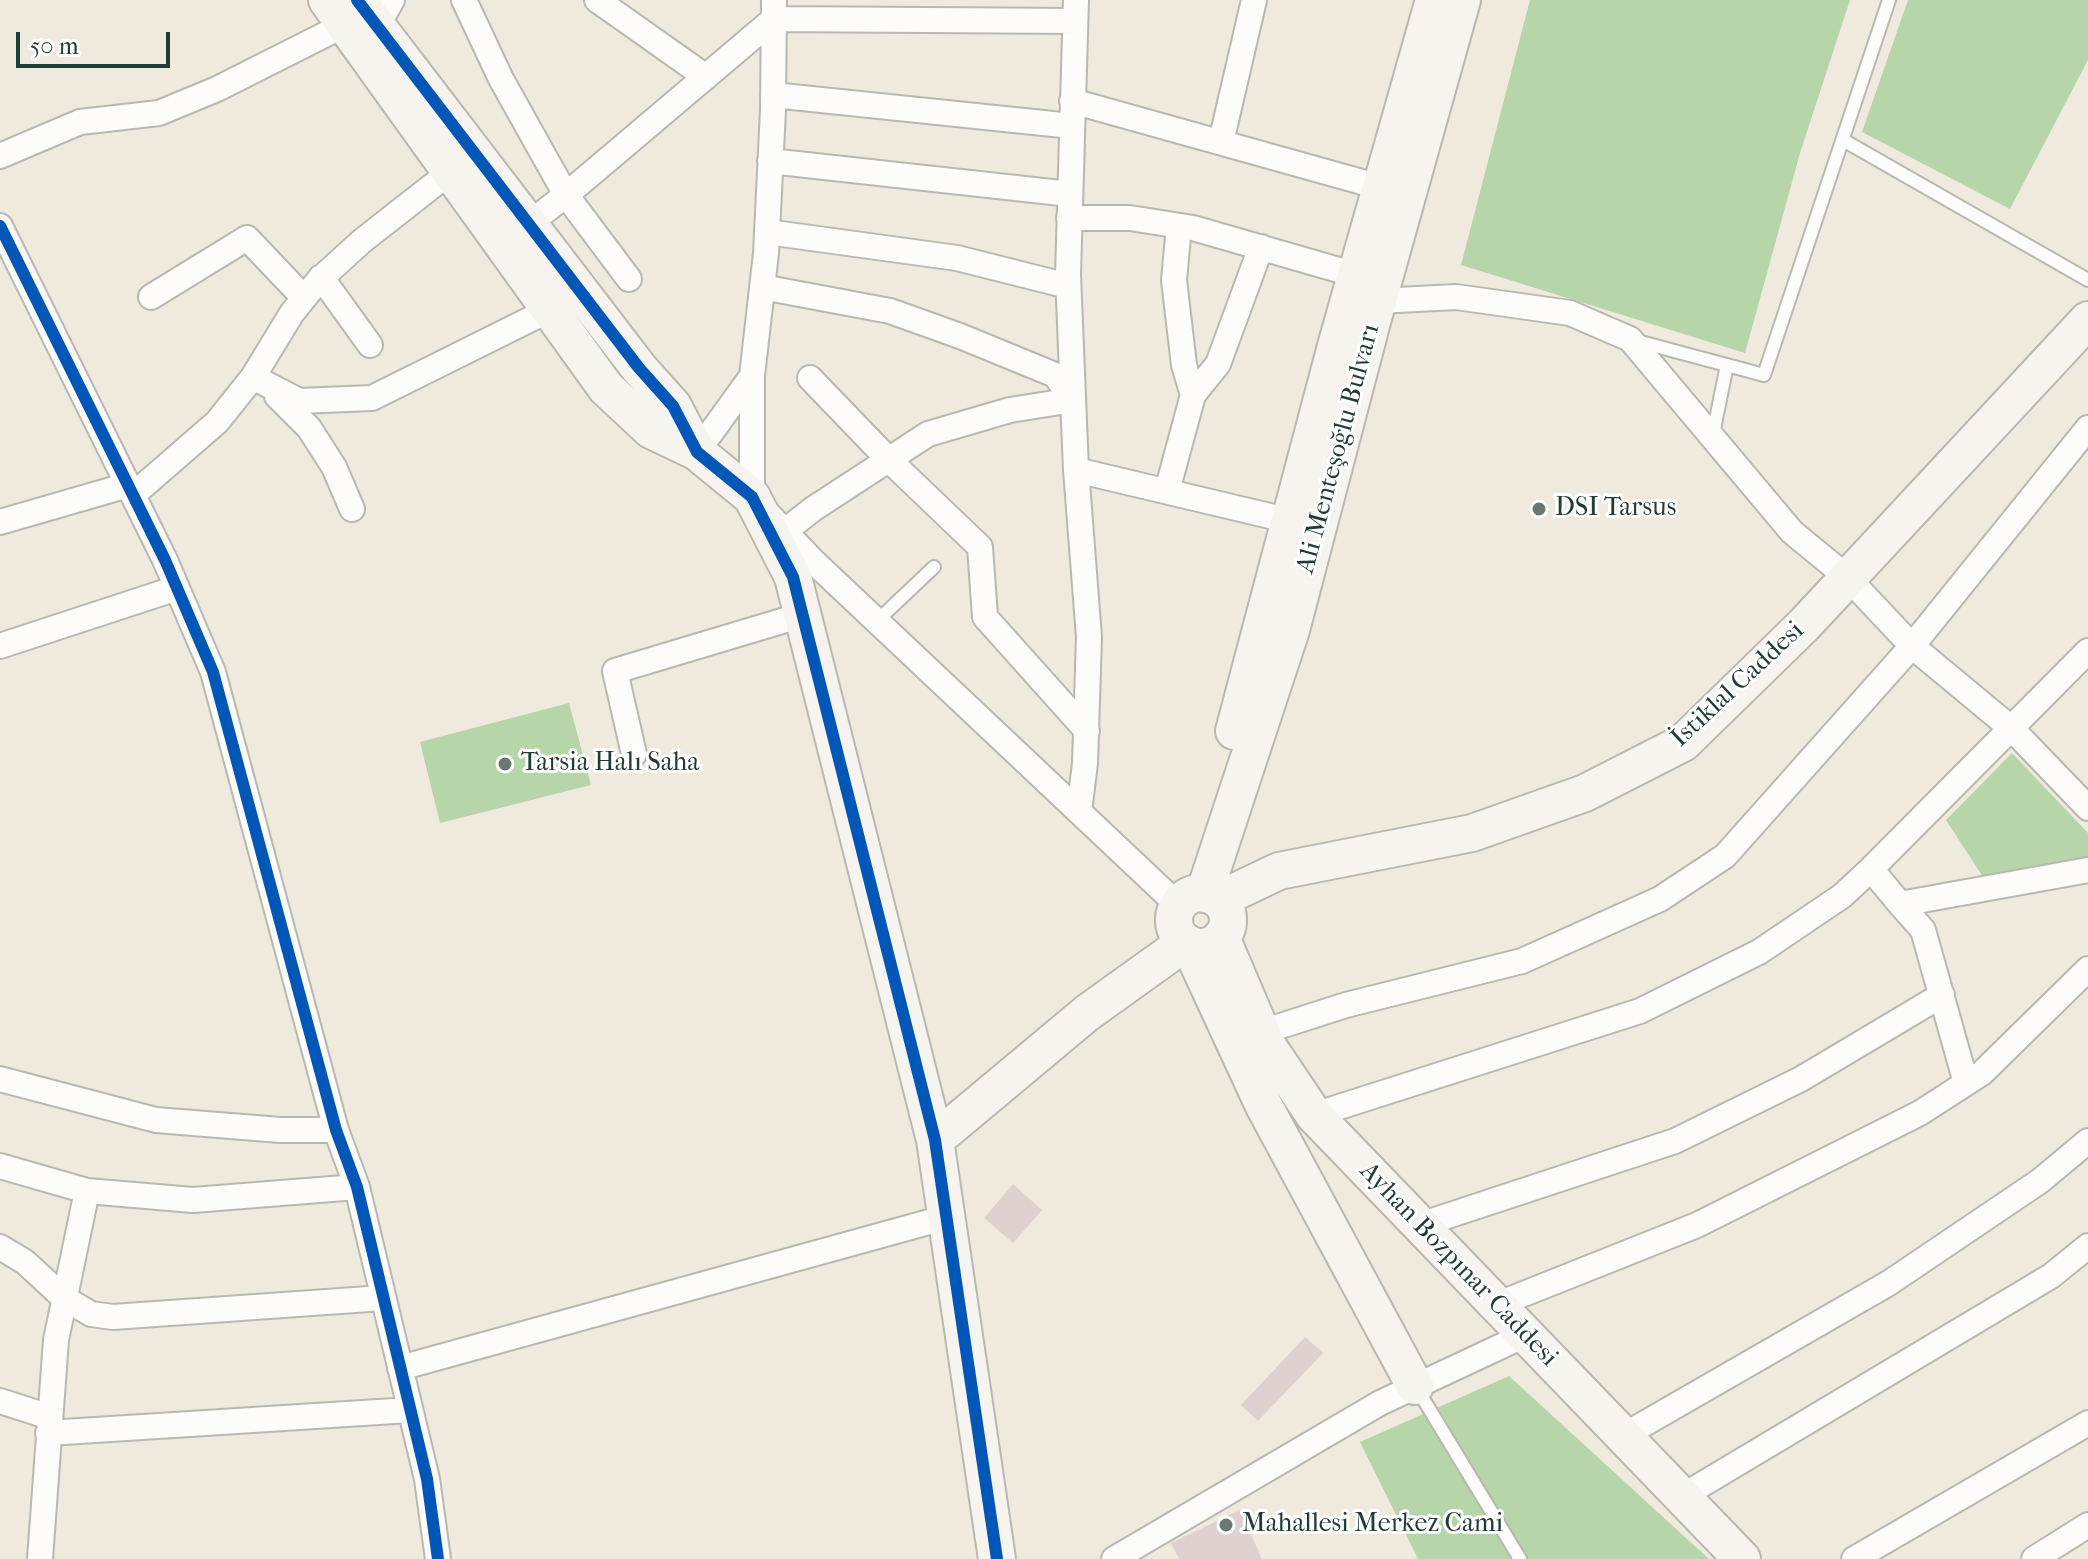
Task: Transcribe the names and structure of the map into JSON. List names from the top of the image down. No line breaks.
{"streets":{"street":["Ali Menteşoğlu Bulvarı","İstiklal Caddesi","Ayhan Bozpınar Caddesi"]},"crossings":[["Ali Menteşoğlu Bulvarı","İstiklal Caddesi"],["Ali Menteşoğlu Bulvarı","Ayhan Bozpınar Caddesi"],["İstiklal Caddesi","Ayhan Bozpınar Caddesi"]],"places":["DSI Tarsus","Tarsia Halı Saha","Mahallesi Merkez Cami"],"scale_bar":"50 m"}
